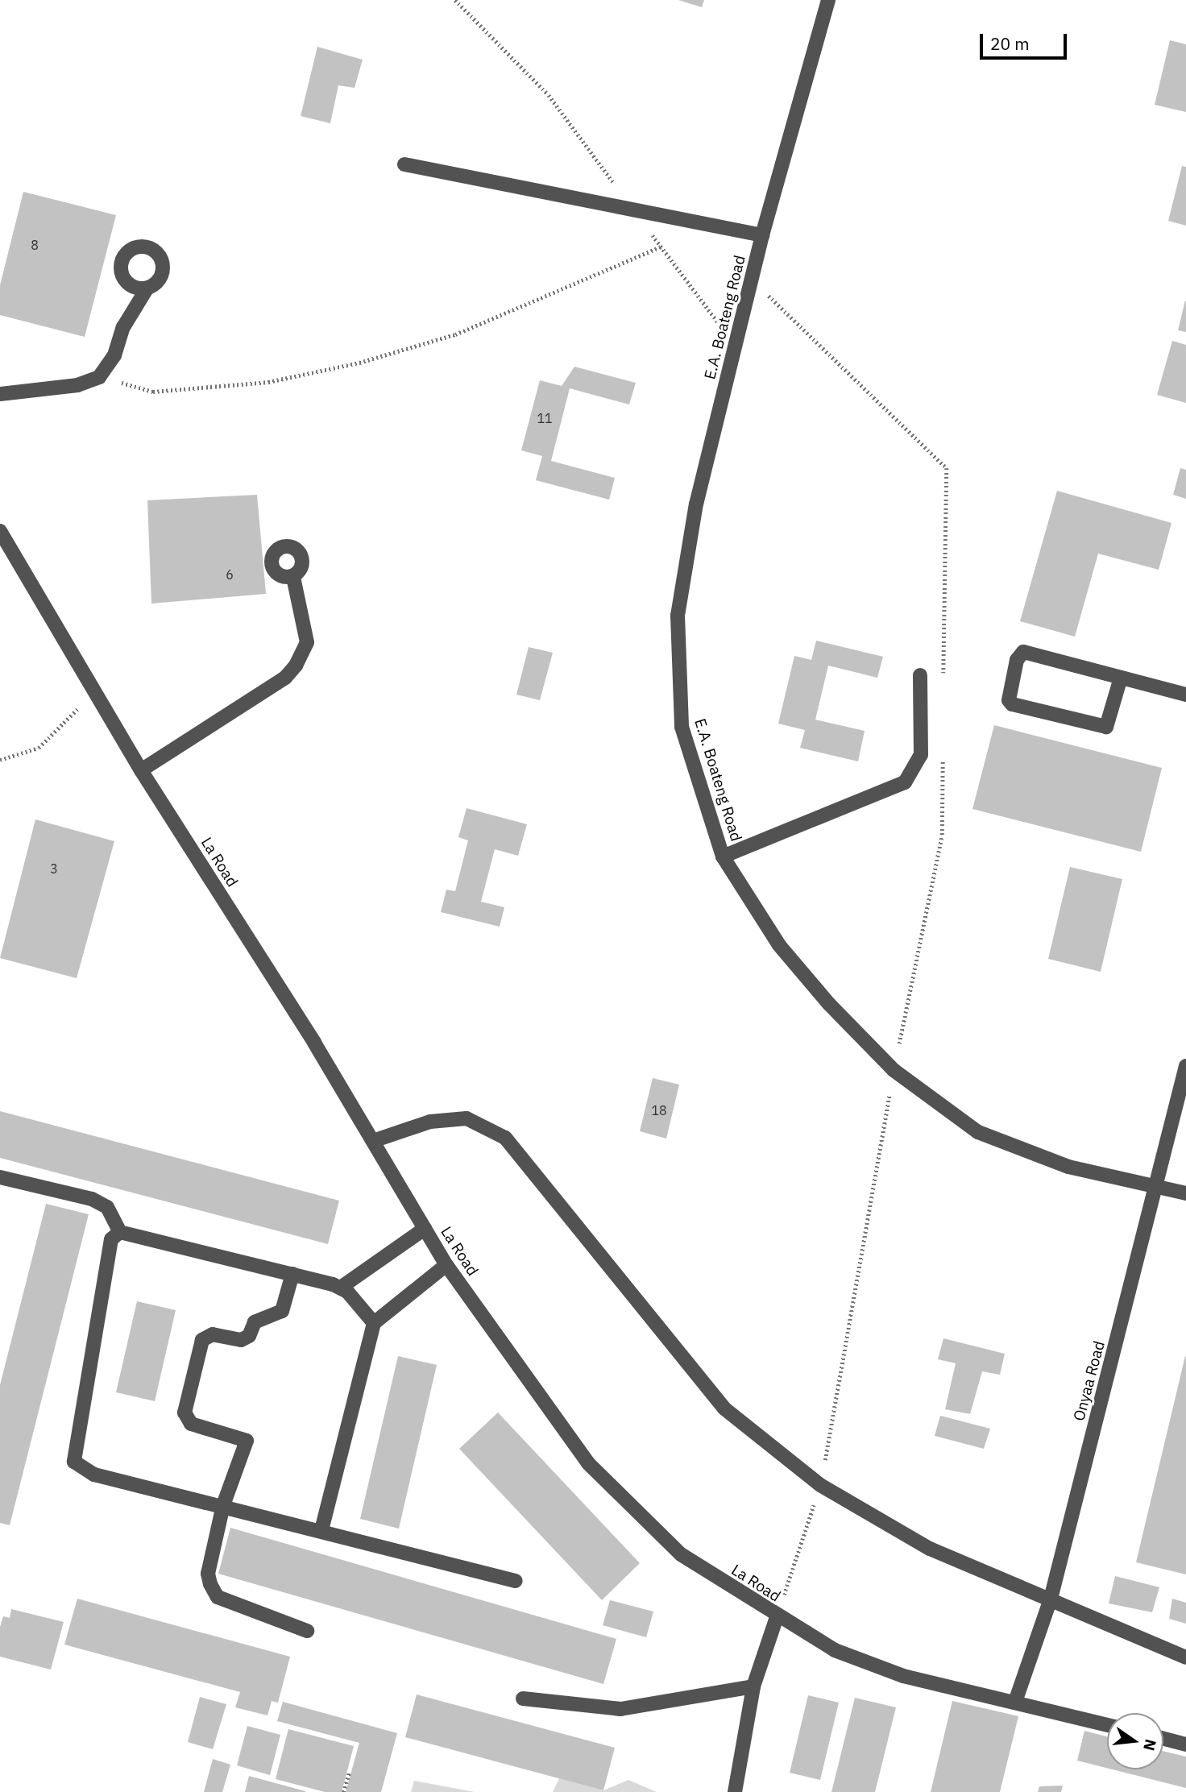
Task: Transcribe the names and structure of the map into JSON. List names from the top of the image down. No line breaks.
{"streets":{"street":["E.A. Boateng Road","La Road","Onyaa Road"]},"crossings":[["E.A. Boateng Road","Onyaa Road"],["La Road","Onyaa Road"]],"house_numbers":["8","11","6","3","18"],"scale_bar":"20 m","north":"right"}
